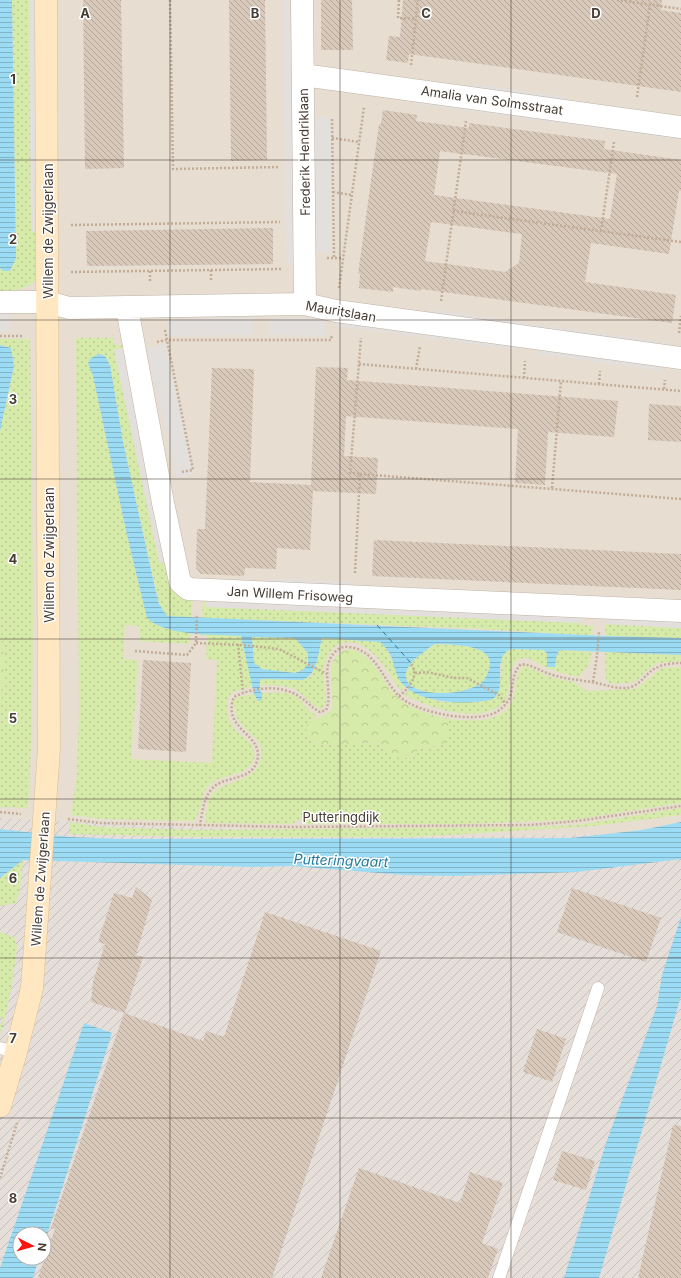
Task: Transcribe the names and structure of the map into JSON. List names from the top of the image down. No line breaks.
{"streets":{"street":["Amalia van Solmsstraat","Frederik Hendriklaan","Willem de Zwijgerlaan","Mauritslaan","Jan Willem Frisoweg"],"path":["Putteringdijk"]},"crossings":[["Amalia van Solmsstraat","Frederik Hendriklaan"],["Frederik Hendriklaan","Mauritslaan"],["Willem de Zwijgerlaan","Mauritslaan"],["Willem de Zwijgerlaan","Putteringdijk"],["Mauritslaan","Jan Willem Frisoweg"]],"water":["Putteringvaart"],"north":"right","grid":{"columns":["A","B","C","D"],"rows":["1","2","3","4","5","6","7","8"]}}
